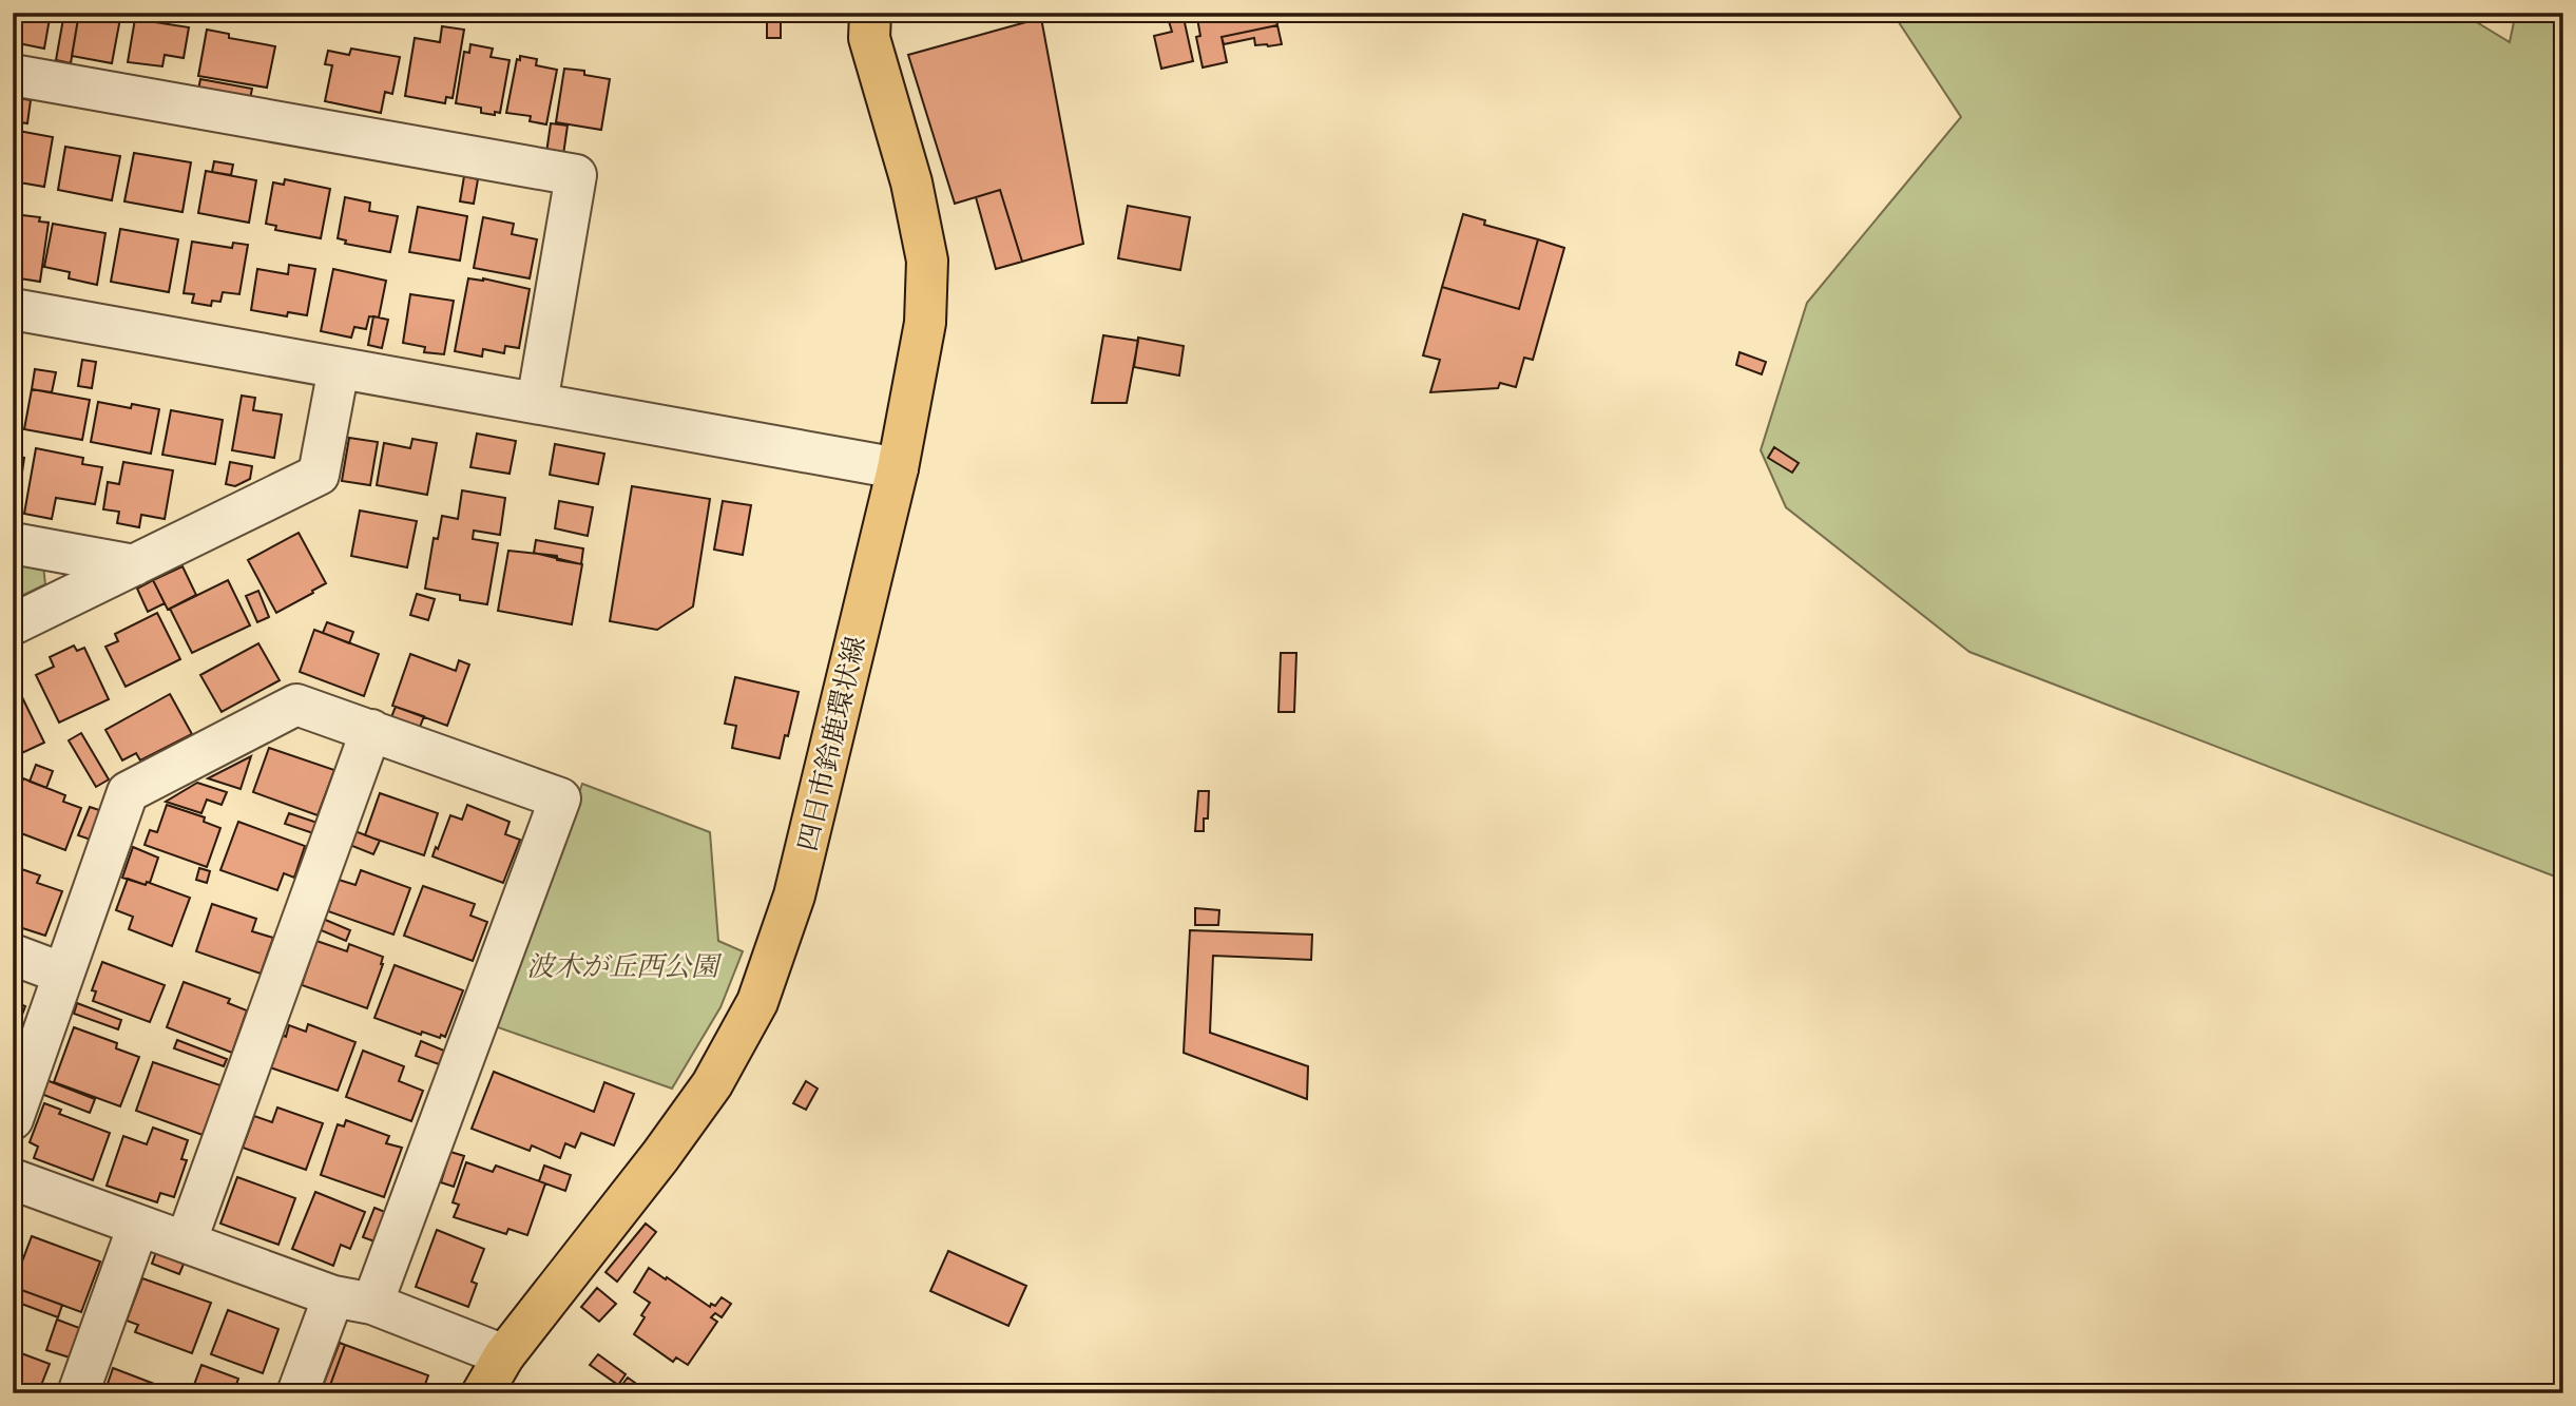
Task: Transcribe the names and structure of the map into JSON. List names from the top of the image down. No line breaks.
{"streets":{"main road":["四日市鈴鹿環状線"]},"parks":["波木が丘西公園"]}
